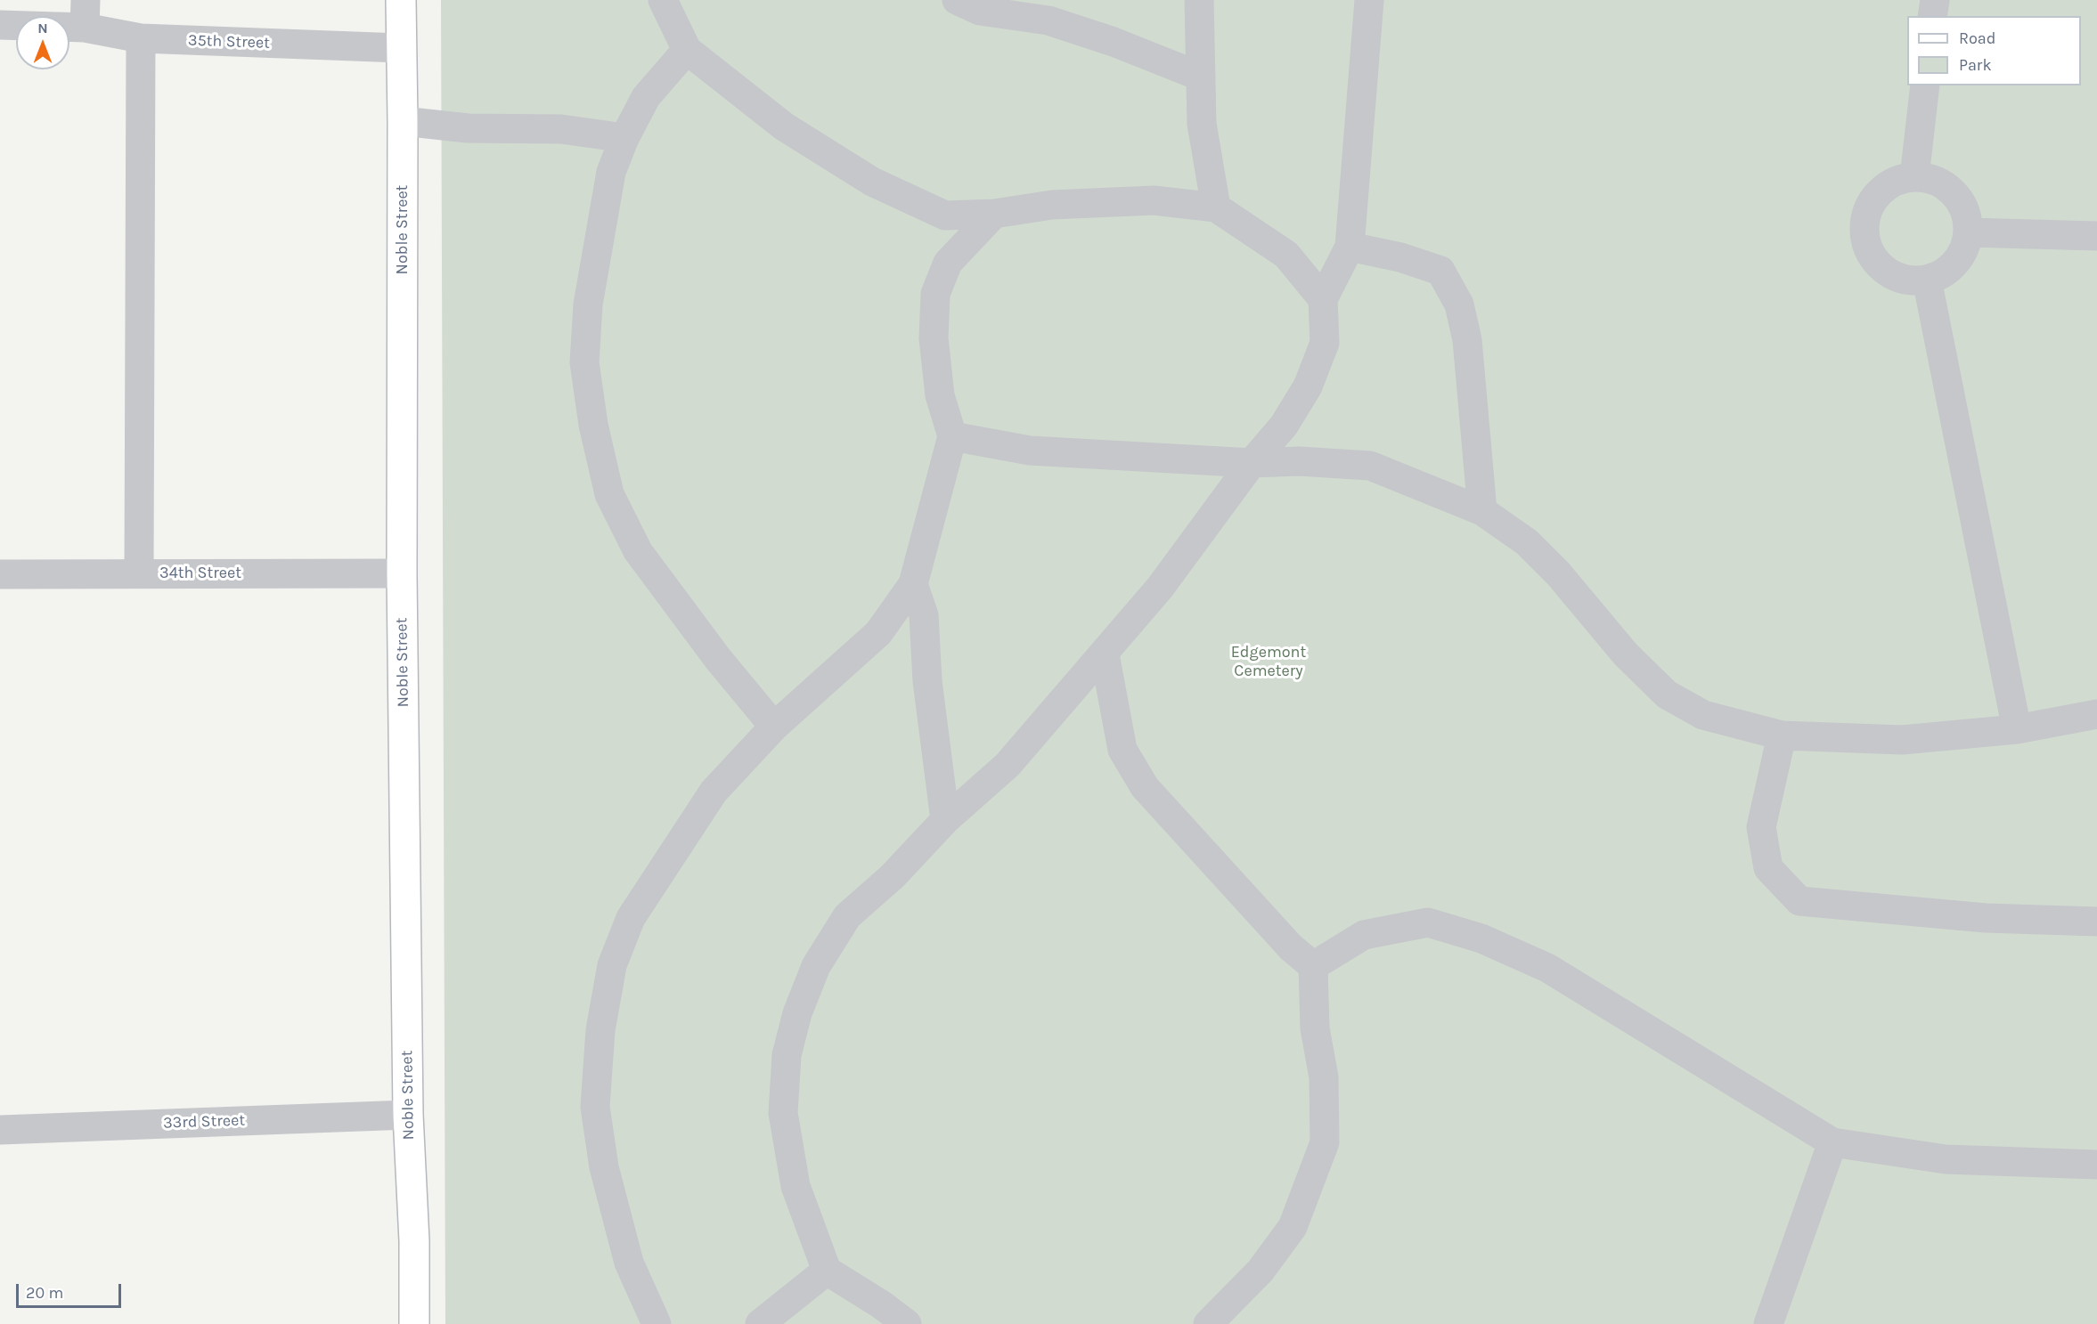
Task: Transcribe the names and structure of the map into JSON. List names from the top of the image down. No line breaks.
{"streets":{"main road":["Noble Street"],"street":["35th Street","34th Street","33rd Street"]},"crossings":[["35th Street","Noble Street"],["Noble Street","34th Street"],["Noble Street","33rd Street"]],"parks":["Edgemont Cemetery"],"legend":["Road","Park"],"scale_bar":"20 m","north":"top"}
